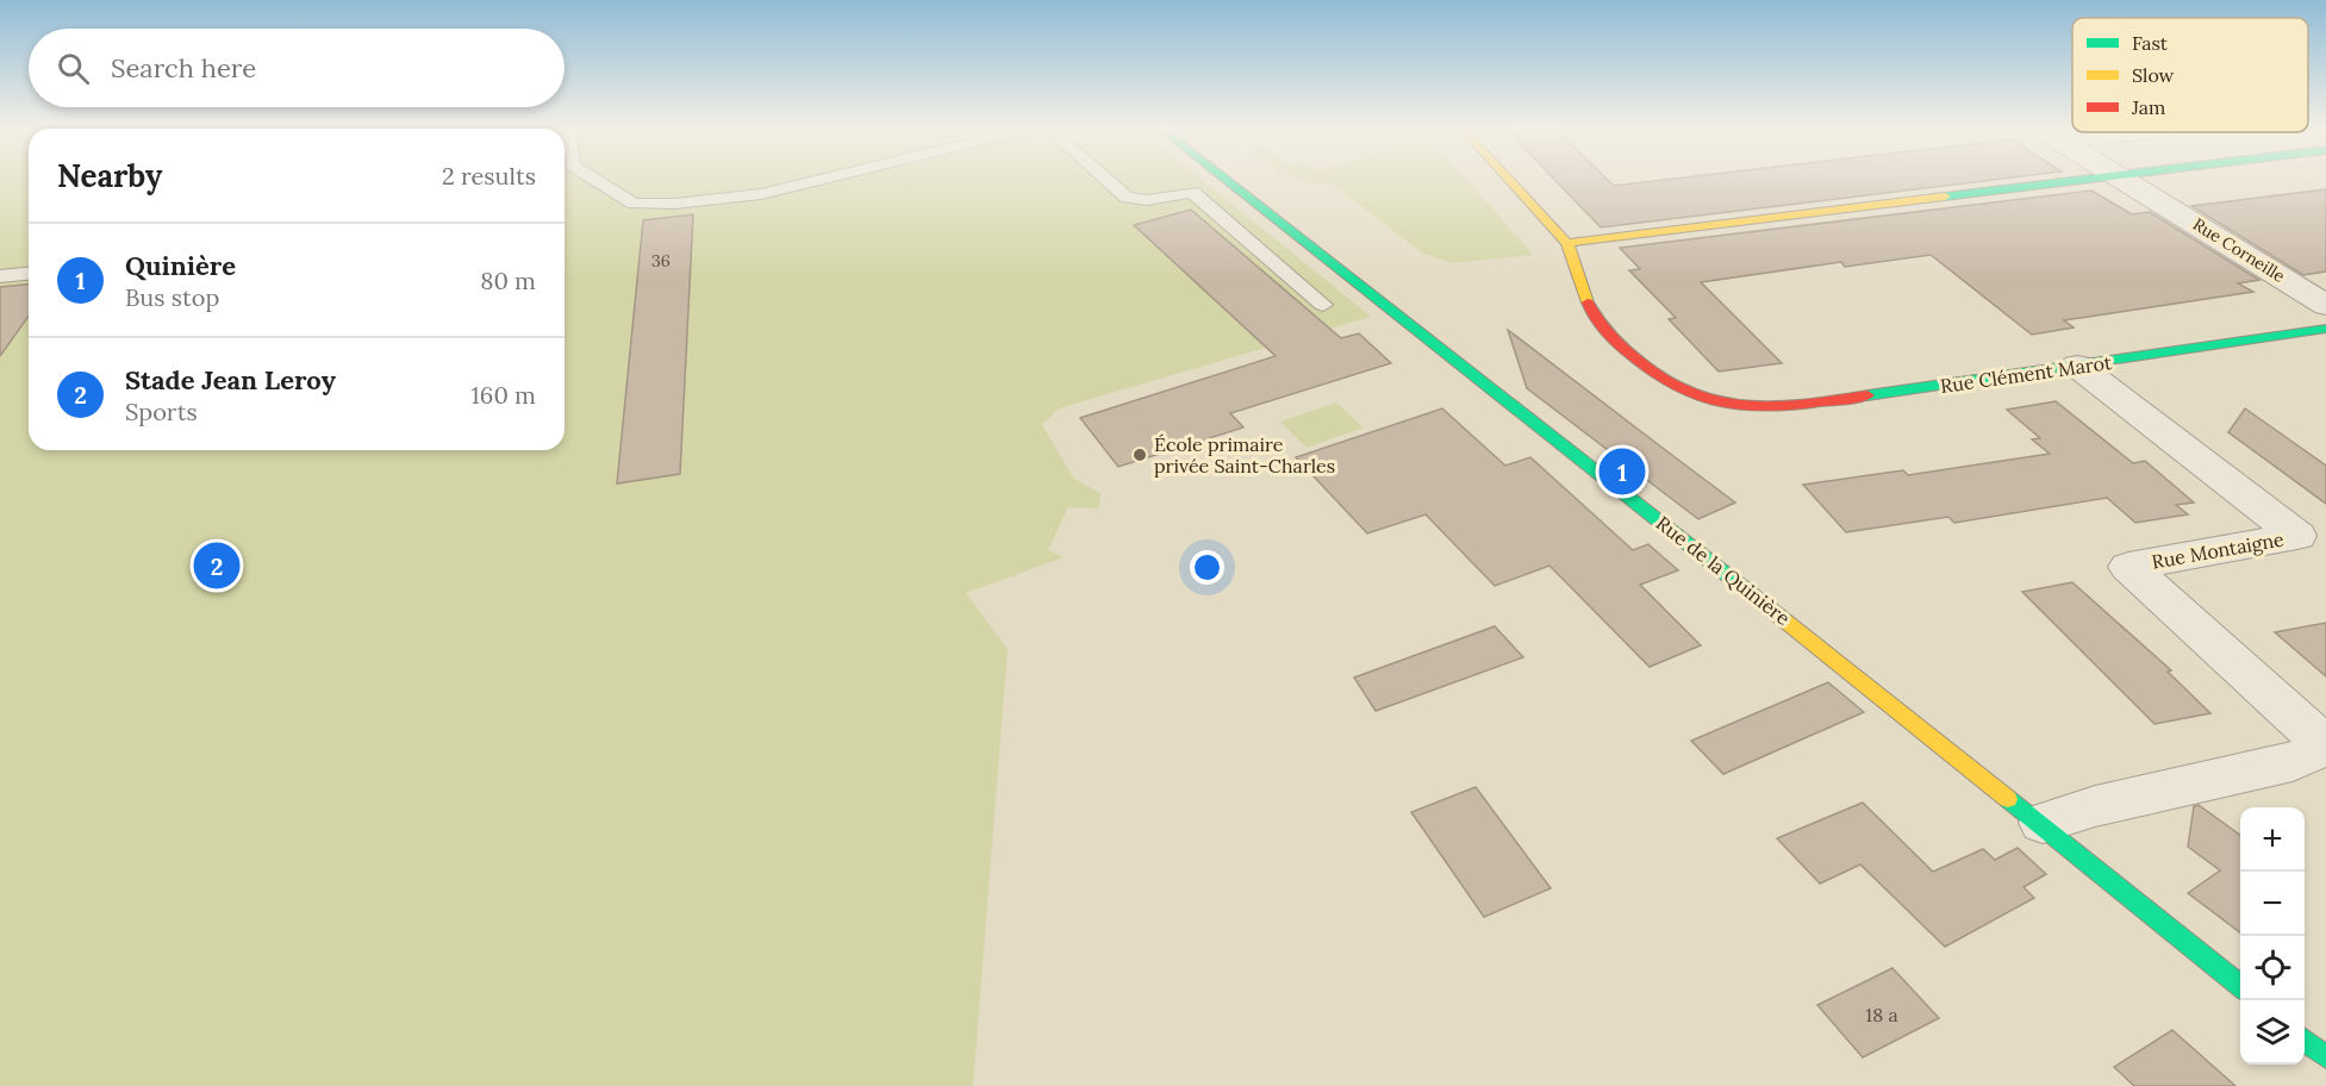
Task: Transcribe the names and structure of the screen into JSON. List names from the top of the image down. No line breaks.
{"streets":{"street":["Rue Corneille","Rue Clément Marot","Rue Montaigne","Rue de la Quinière"]},"crossings":[["Rue Clément Marot","Rue Montaigne"]],"places":["École primaire privée Saint-Charles"],"house_numbers":["36","18 a"],"legend":["Fast","Slow","Jam"],"page":{"search":"Search here","heading":["Nearby","2 results"],"list":[{"mark":"1","name":"Quinière","note":"Bus stop","value":"80 m"},{"mark":"2","name":"Stade Jean Leroy","note":"Sports","value":"160 m"}],"pins":["1","2"],"map_buttons":["+","−"]}}
